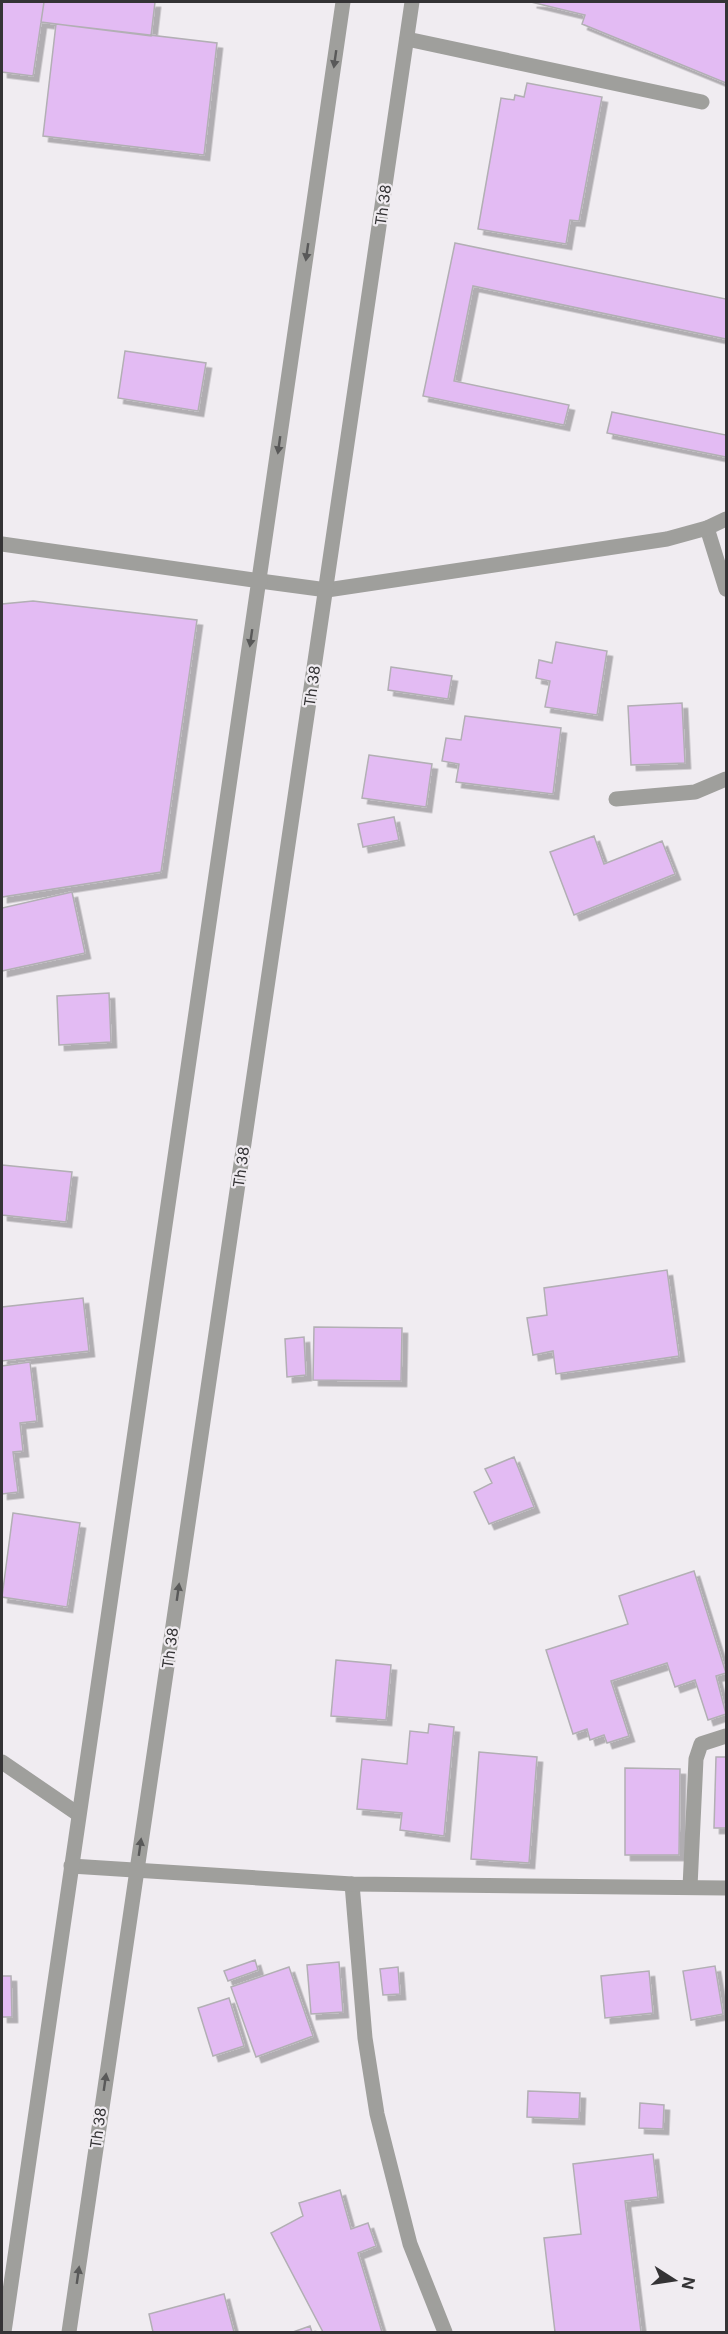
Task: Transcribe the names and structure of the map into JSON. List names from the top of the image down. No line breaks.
{"streets":{"street":["Th 38"]},"north":"right"}
